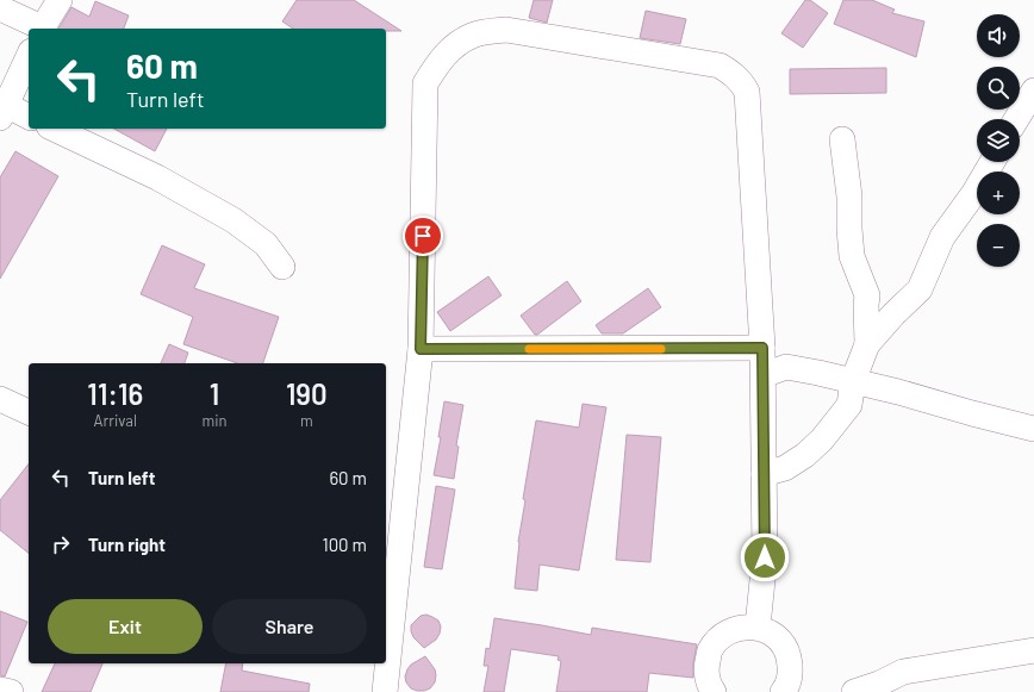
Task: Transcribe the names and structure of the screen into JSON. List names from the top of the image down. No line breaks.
{"page":{"map_buttons":["+","−"],"turn":["60 m","Turn left"],"eta":["11:16","Arrival","1","min","190","m"],"list":[{"name":"Turn left","value":"60 m"},{"name":"Turn right","value":"100 m"}],"buttons":["Exit","Share"]}}
